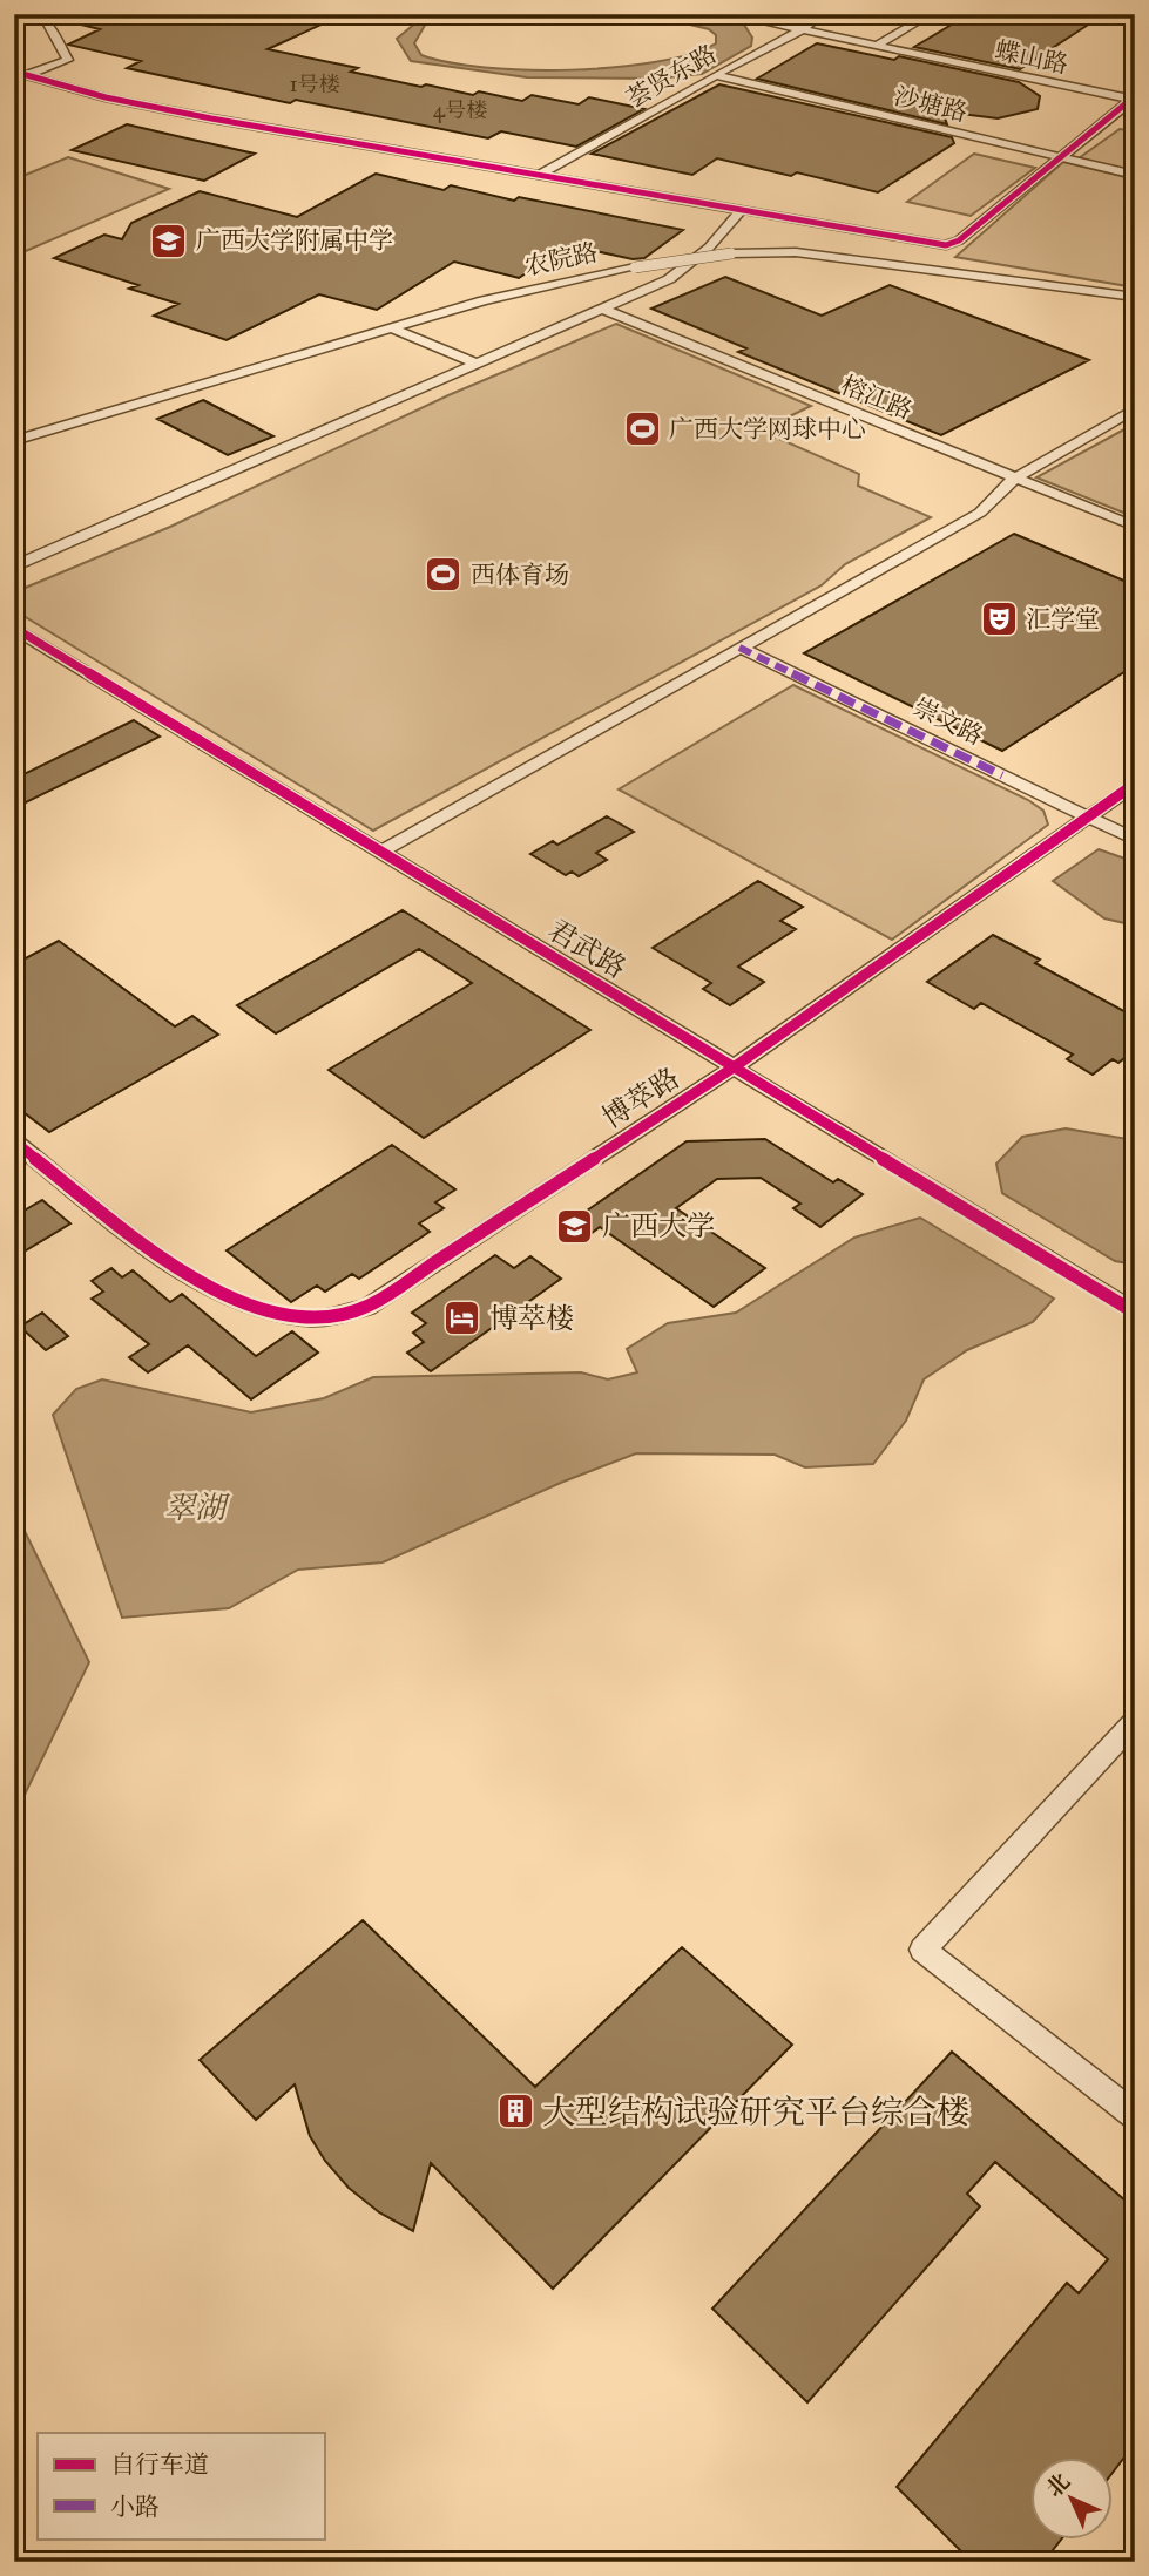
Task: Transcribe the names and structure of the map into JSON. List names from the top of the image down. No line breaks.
{"streets":{"street":["蝶山路","荟贤东路","沙塘路","农院路","榕江路","崇文路","君武路","博萃路"]},"crossings":[["蝶山路","荟贤东路"],["荟贤东路","沙塘路"],["崇文路","博萃路"],["君武路","博萃路"]],"water":["翠湖"],"places":{"school or university":["广西大学附属中学","广西大学"],"sports":["广西大学网球中心","西体育场"],"theatre":["汇学堂"],"hotel":["博萃楼"],"building":["大型结构试验研究平台综合楼"]},"house_numbers":["1号楼","4号楼"],"legend":["自行车道","小路"],"north":"top left"}
